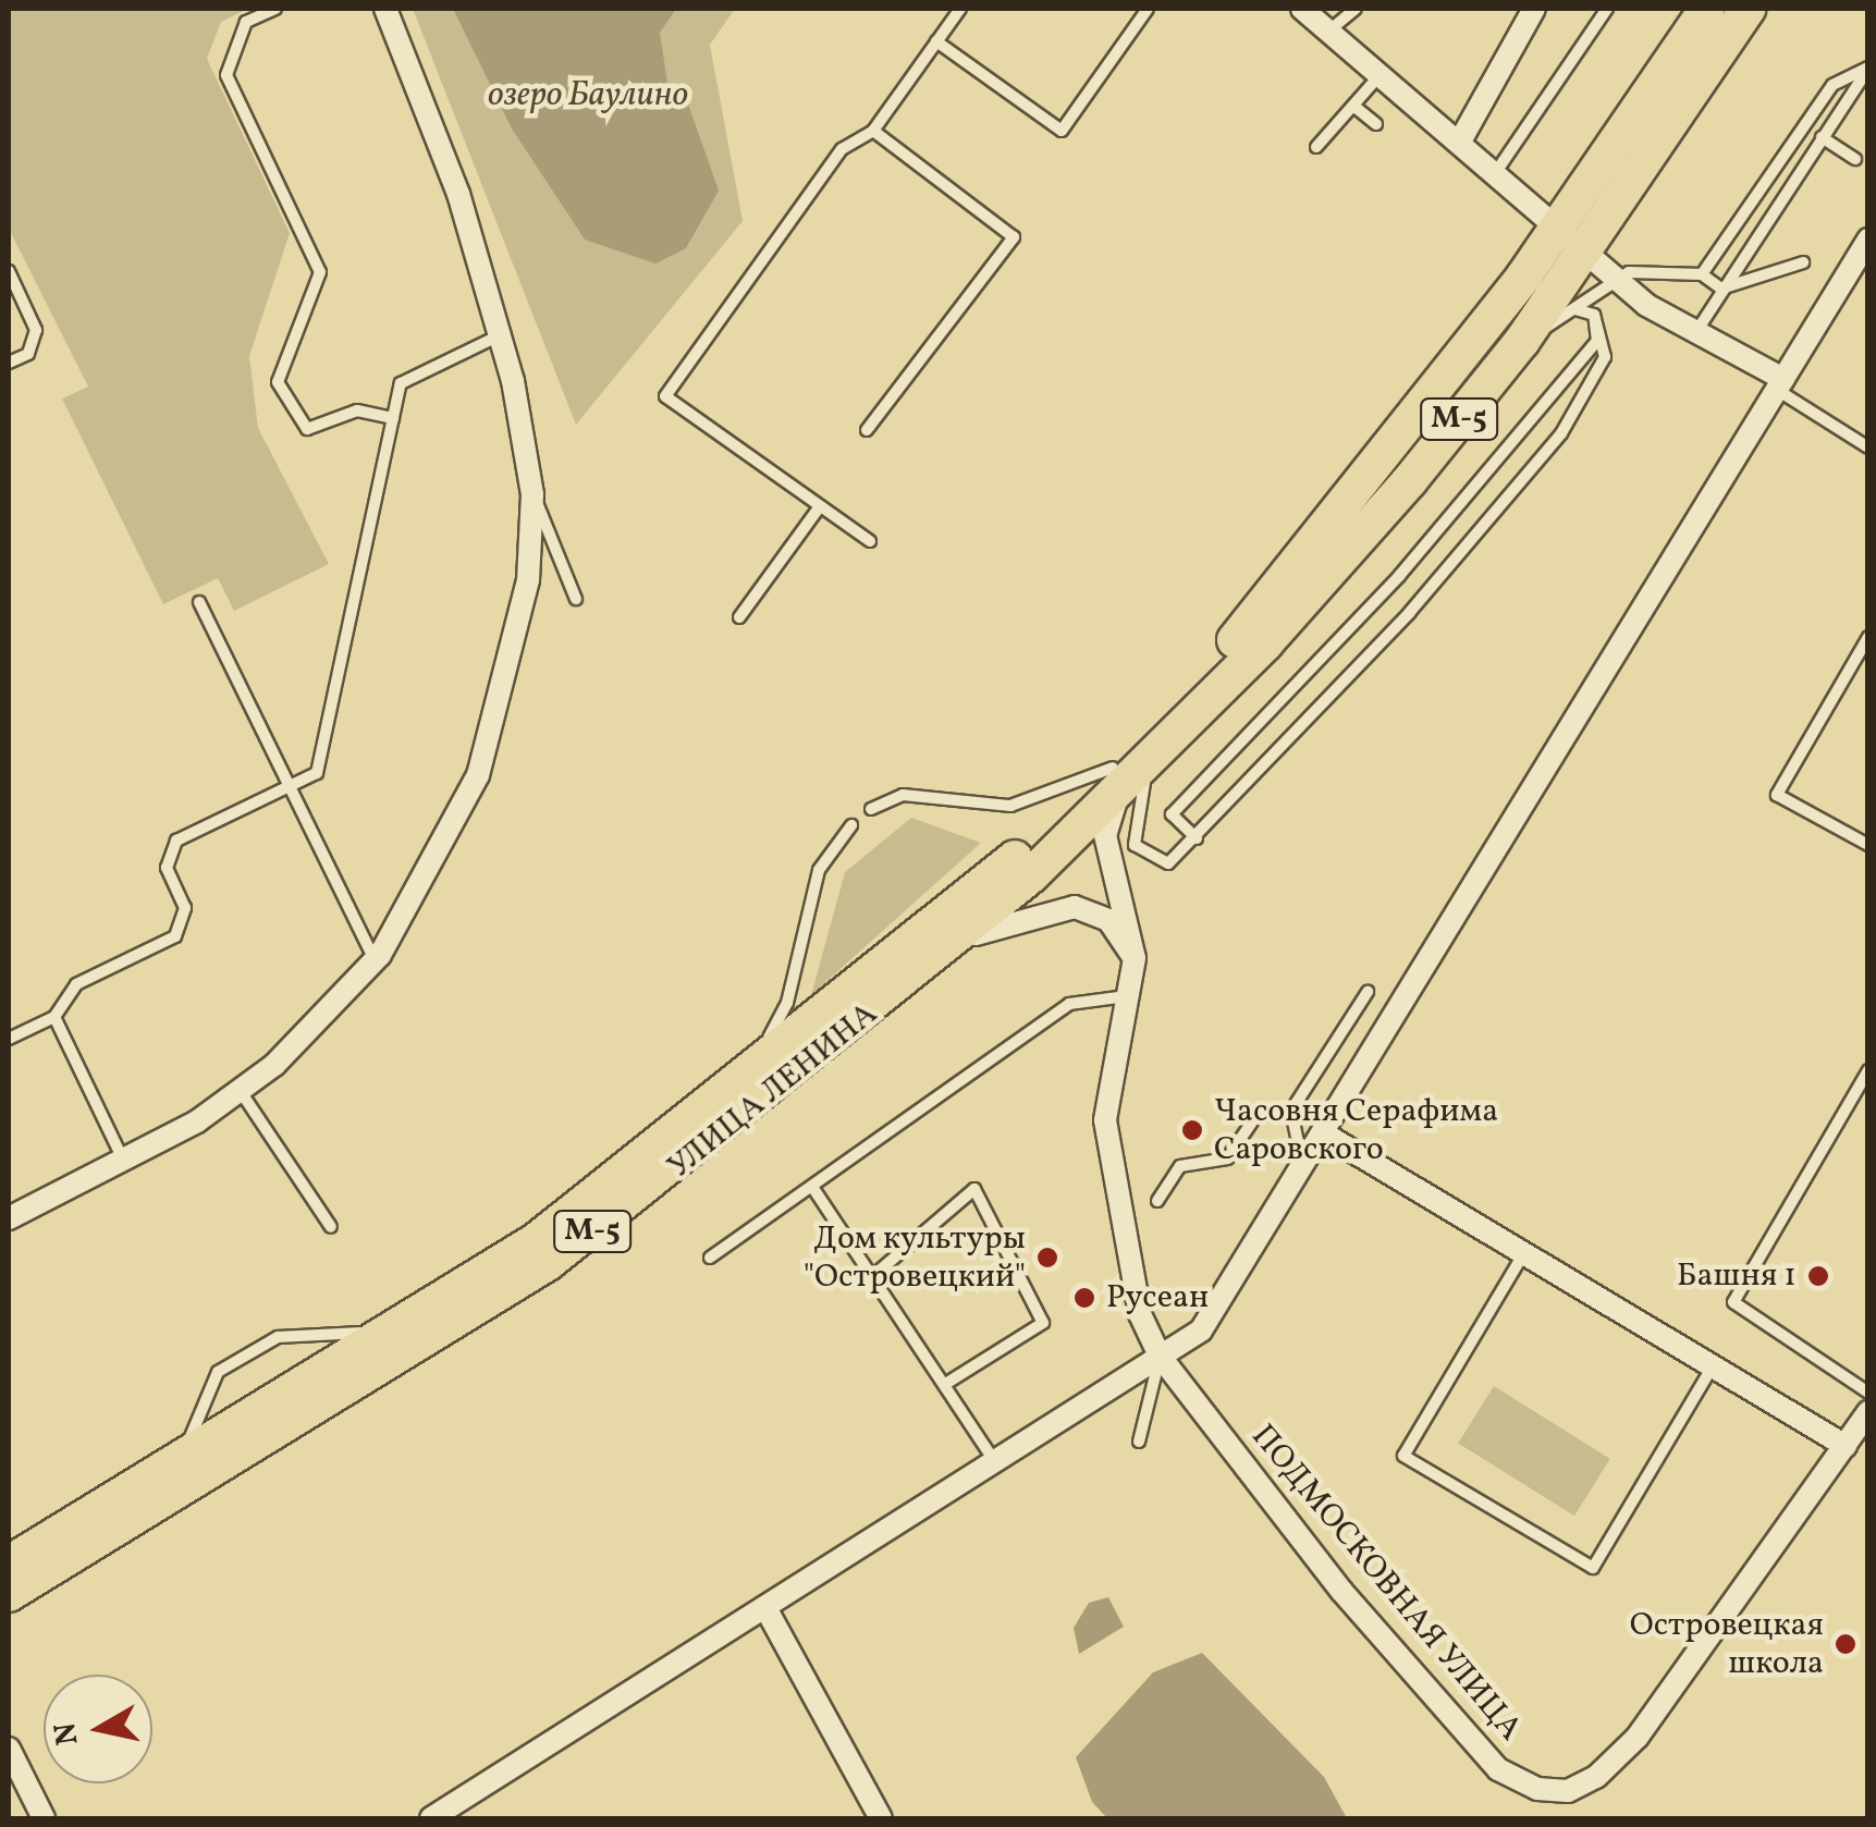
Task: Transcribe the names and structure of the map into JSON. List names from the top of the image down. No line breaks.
{"streets":{"main road":["М-5","УЛИЦА ЛЕНИНА"],"street":["ПОДМОСКОВНАЯ УЛИЦА"]},"crossings":[["М-5","УЛИЦА ЛЕНИНА"]],"water":["озеро Баулино"],"places":["Часовня Серафима Саровского","Дом культуры \"Островецкий\"","Башня 1","Русеан","Островецкая школа"],"north":"left"}
